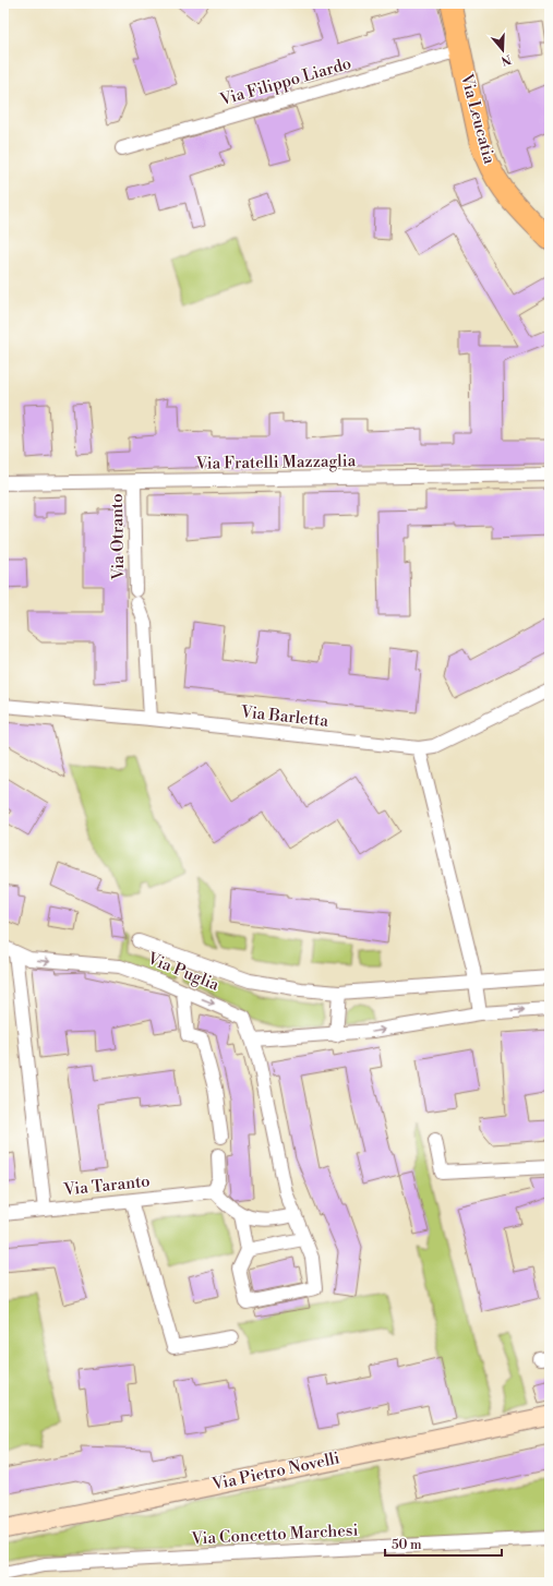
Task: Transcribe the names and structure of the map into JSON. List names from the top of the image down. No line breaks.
{"streets":{"main road":["Via Leucatia","Via Pietro Novelli"],"street":["Via Filippo Liardo","Via Fratelli Mazzaglia","Via Otranto","Via Barletta","Via Puglia","Via Taranto","Via Concetto Marchesi"]},"crossings":[["Via Filippo Liardo","Via Leucatia"],["Via Fratelli Mazzaglia","Via Otranto"]],"scale_bar":"50 m","north":"bottom"}
